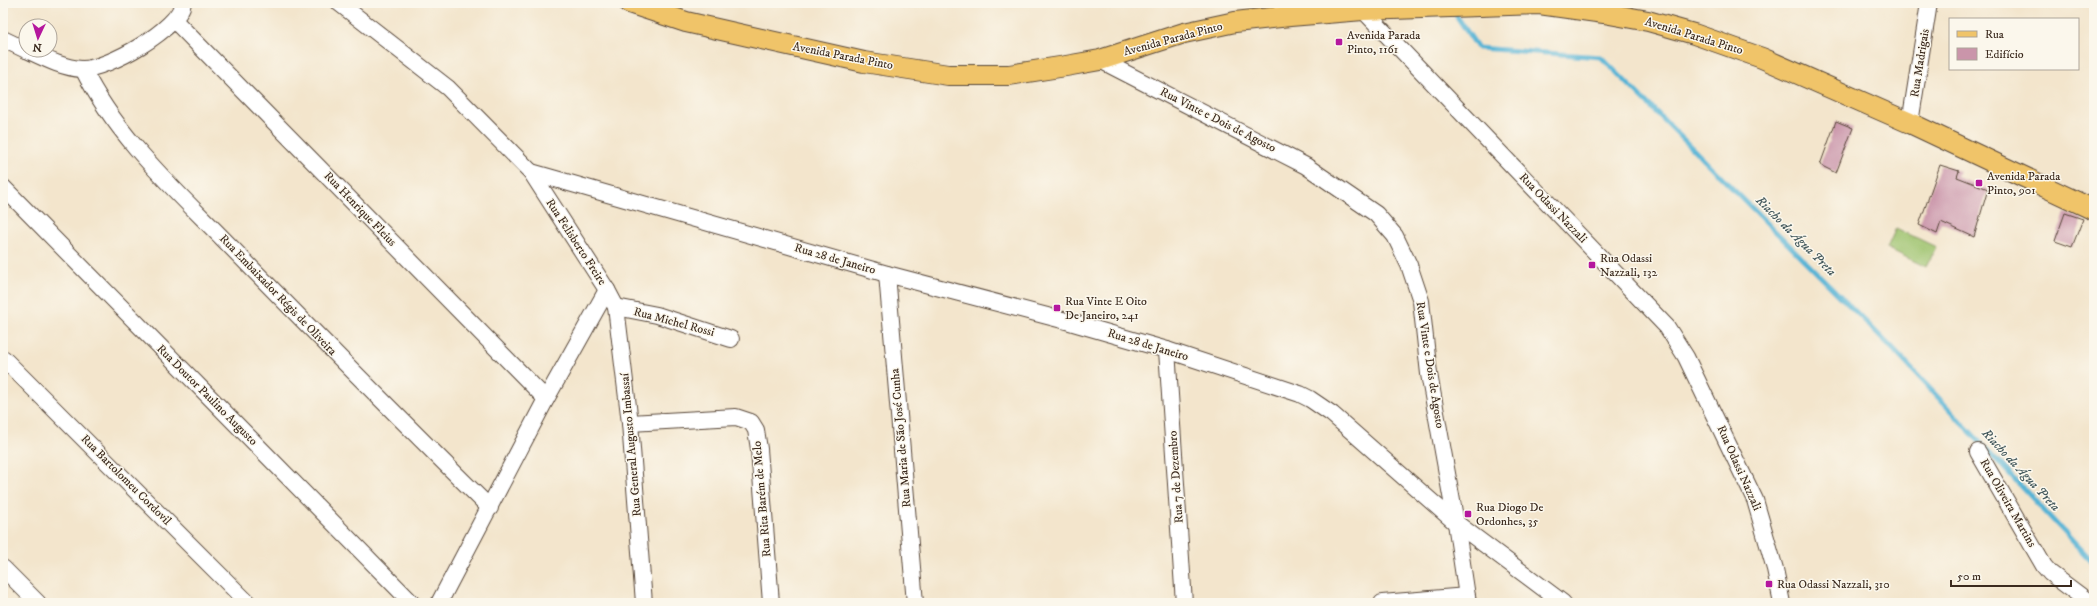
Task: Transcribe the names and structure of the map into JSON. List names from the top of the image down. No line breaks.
{"streets":{"main road":["Avenida Parada Pinto"],"street":["Rua Madrigais","Rua Vinte e Dois de Agosto","Rua Odassi Nazzali","Rua Henrique Fleius","Rua Felisberto Freire","Rua 28 de Janeiro","Rua Embaixador Régis de Oliveira","Rua Michel Rossi","Rua Doutor Paulino Augusto","Rua Maria de São José Cunha","Rua General Augusto Imbassaí","Rua 7 de Dezembro","Rua Bartolomeu Cordovil","Rua Rita Barém de Melo","Rua Oliveira Martins"]},"crossings":[["Avenida Parada Pinto","Rua Madrigais"],["Avenida Parada Pinto","Rua Vinte e Dois de Agosto"],["Avenida Parada Pinto","Rua Odassi Nazzali"],["Rua Vinte e Dois de Agosto","Rua 28 de Janeiro"],["Rua Henrique Fleius","Rua Felisberto Freire"],["Rua Felisberto Freire","Rua 28 de Janeiro"],["Rua Felisberto Freire","Rua Embaixador Régis de Oliveira"],["Rua Felisberto Freire","Rua General Augusto Imbassaí"],["Rua 28 de Janeiro","Rua Maria de São José Cunha"],["Rua 28 de Janeiro","Rua 7 de Dezembro"],["Rua Michel Rossi","Rua General Augusto Imbassaí"],["Rua General Augusto Imbassaí","Rua Rita Barém de Melo"]],"water":["Riacho da Água Preta"],"places":{"transit":["Avenida Parada Pinto, 1161","Avenida Parada Pinto, 901","Rua Odassi Nazzali, 132","Rua Vinte E Oito De Janeiro, 241","Rua Diogo De Ordonhes, 35","Rua Odassi Nazzali, 310"]},"legend":["Rua","Edifício"],"scale_bar":"50 m","north":"bottom"}
